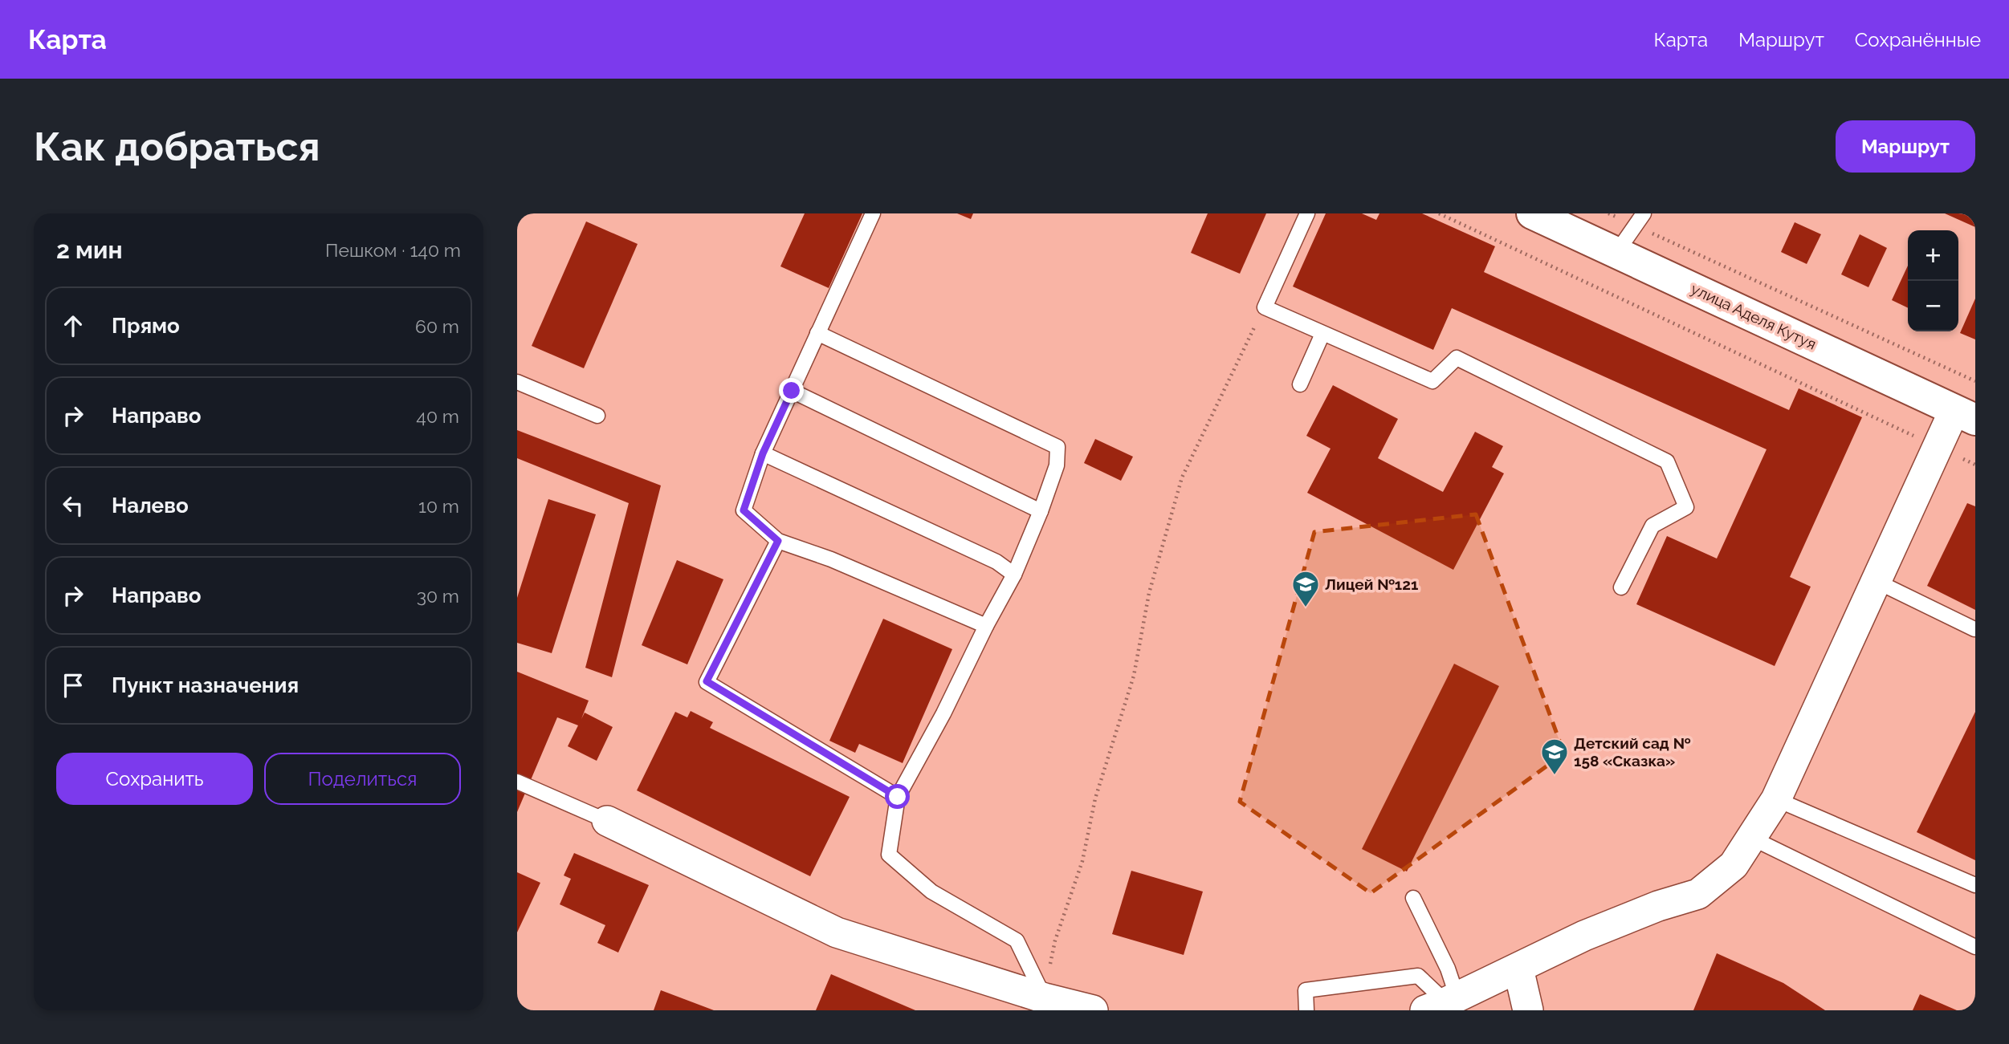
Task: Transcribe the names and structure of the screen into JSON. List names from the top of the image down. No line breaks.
{"streets":{"main road":["улица Аделя Кутуя"]},"places":{"school or university":["Лицей №121","Детский сад № 158 «Сказка»"]},"page":{"header":"Карта","nav":["Карта","Маршрут","Сохранённые"],"buttons":["Маршрут",["Сохранить","Поделиться"]],"title":"Как добраться","heading":["2 мин","Пешком · 140 m"],"map_buttons":["+","−"],"list":[["Прямо","60 m"],["Направо","40 m"],["Налево","10 m"],["Направо","30 m"],"Пункт назначения"]}}
